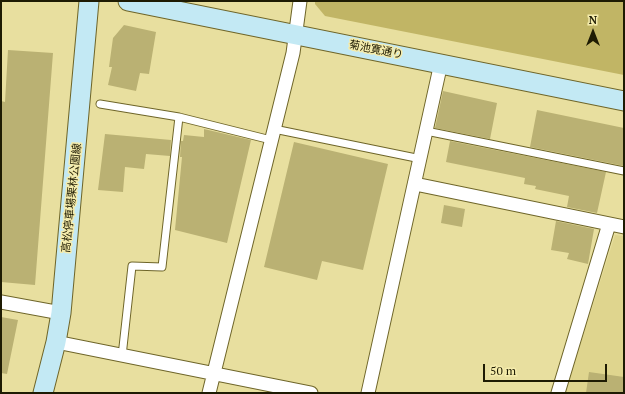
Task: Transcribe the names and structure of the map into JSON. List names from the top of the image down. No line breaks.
{"streets":{"street":["菊池寛通り","高松停車場栗林公園線"]},"scale_bar":"50 m","north":"top"}
